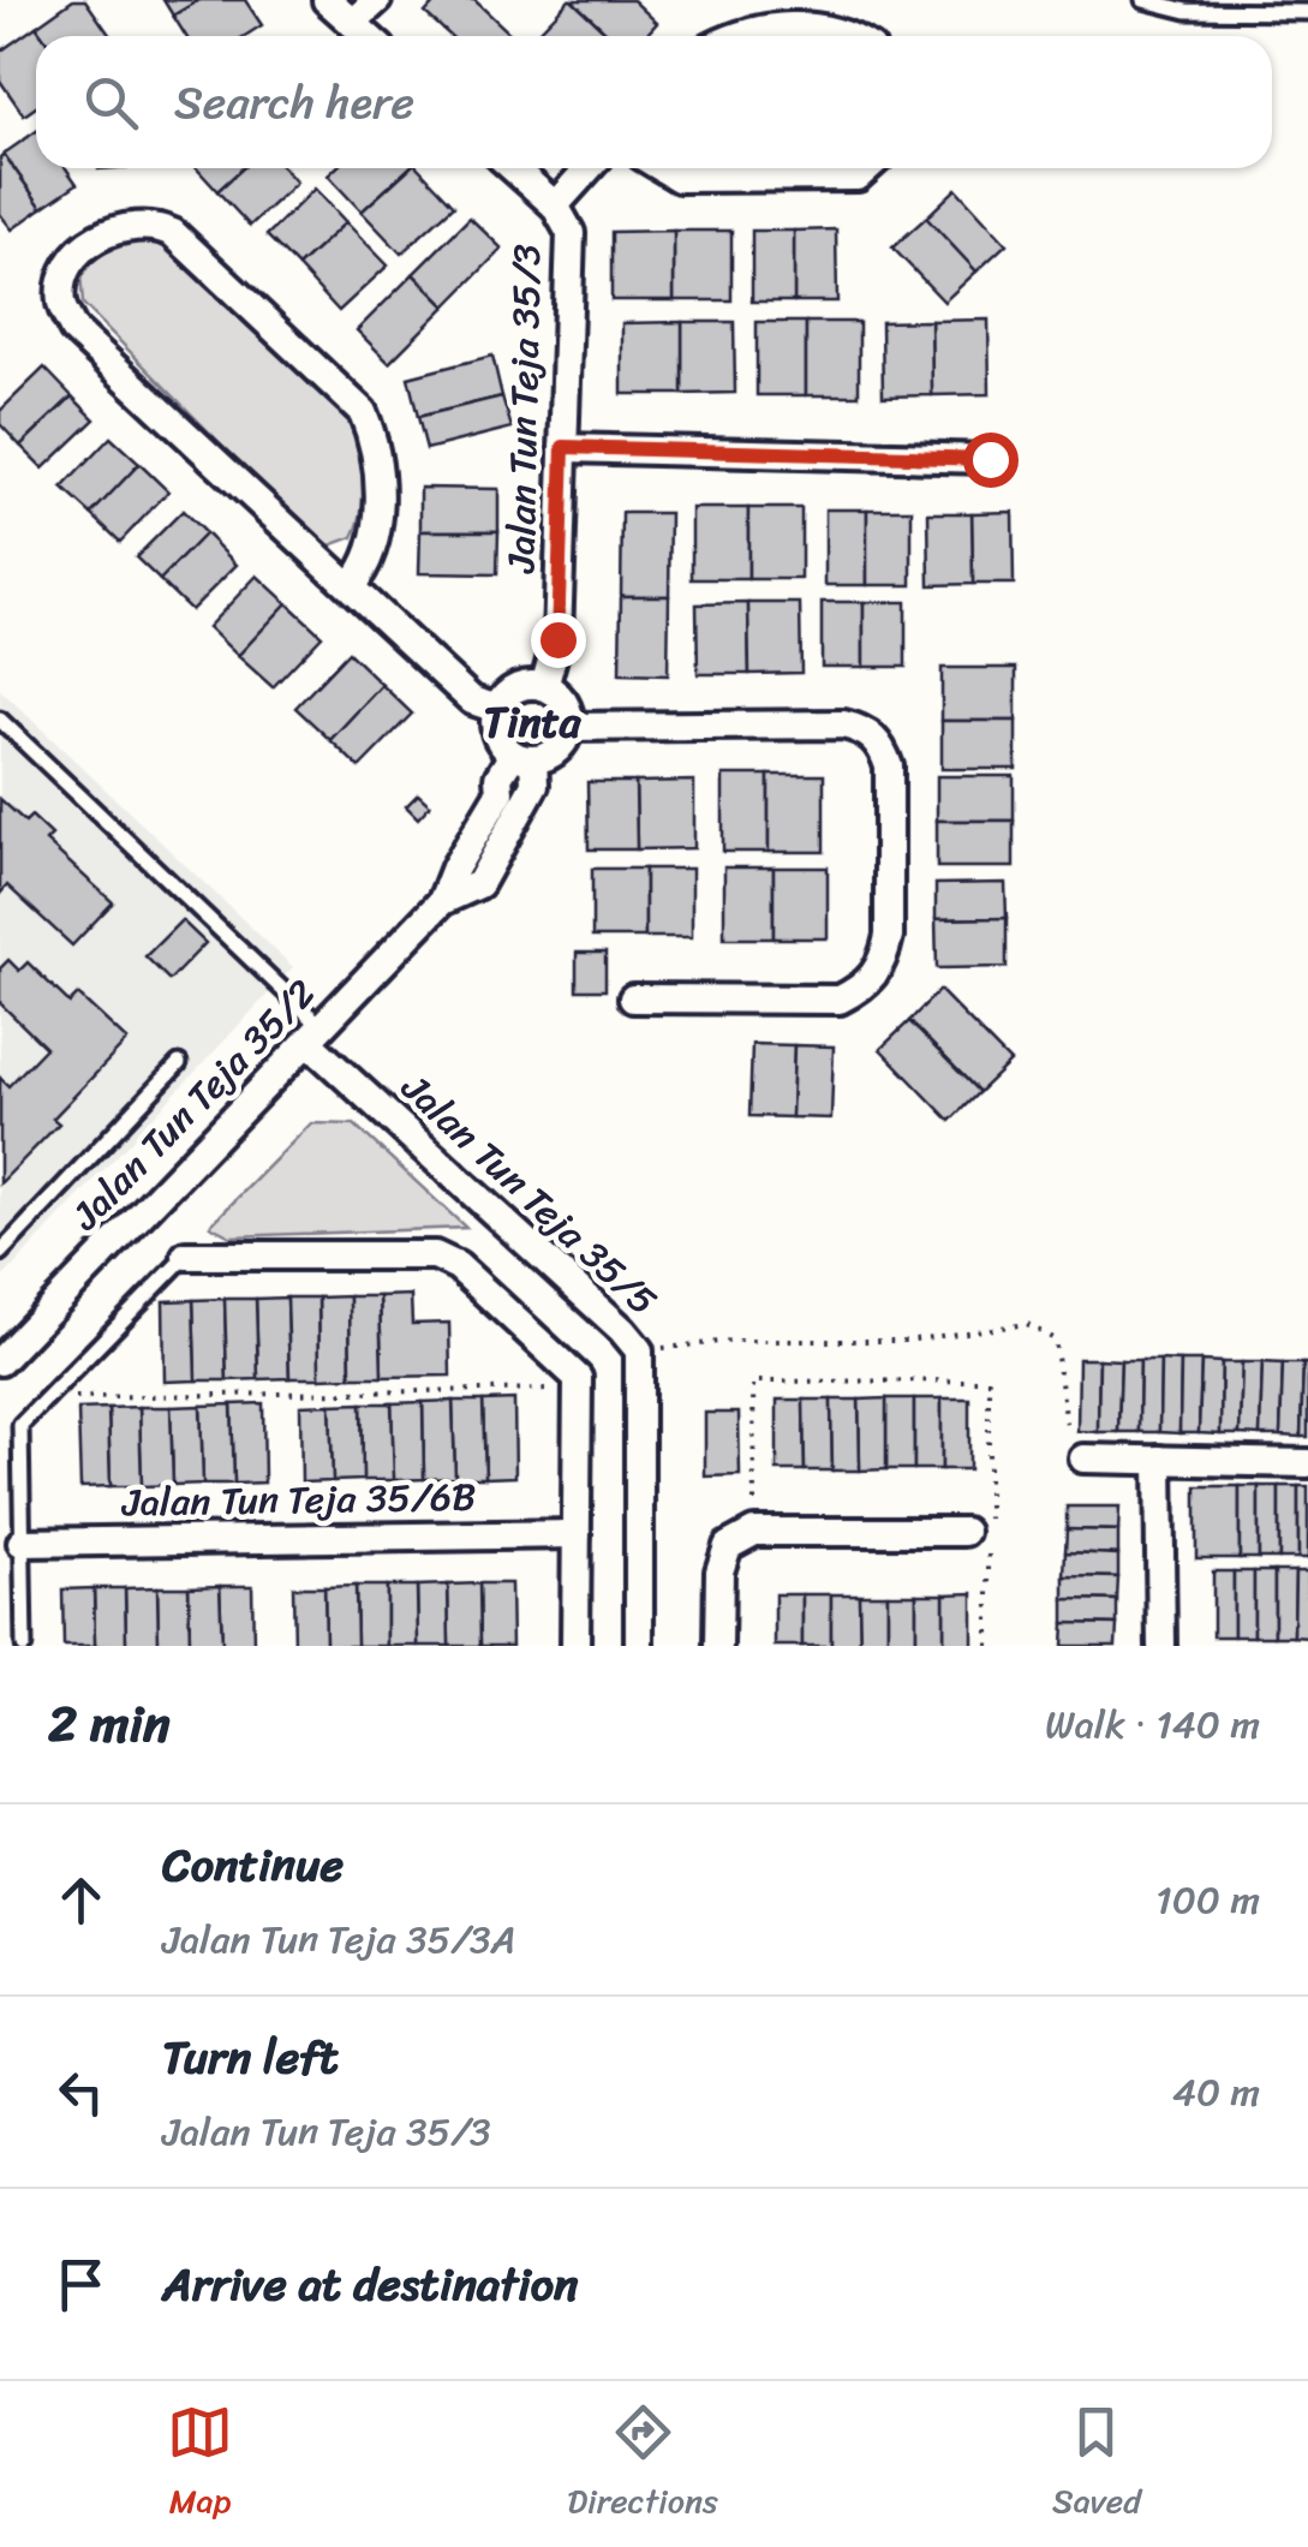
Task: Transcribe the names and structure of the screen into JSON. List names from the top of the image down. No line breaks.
{"streets":{"street":["Jalan Tun Teja 35/3","Jalan Tun Teja 35/2","Jalan Tun Teja 35/5","Jalan Tun Teja 35/6B"]},"crossings":[["Jalan Tun Teja 35/3","Jalan Tun Teja 35/2"],["Jalan Tun Teja 35/2","Jalan Tun Teja 35/5"]],"districts":["Tinta"],"page":{"search":"Search here","heading":["2 min","Walk · 140 m"],"list":[["Continue","Jalan Tun Teja 35/3A","100 m"],["Turn left","Jalan Tun Teja 35/3","40 m"],"Arrive at destination"],"nav":["Map","Directions","Saved"]}}
